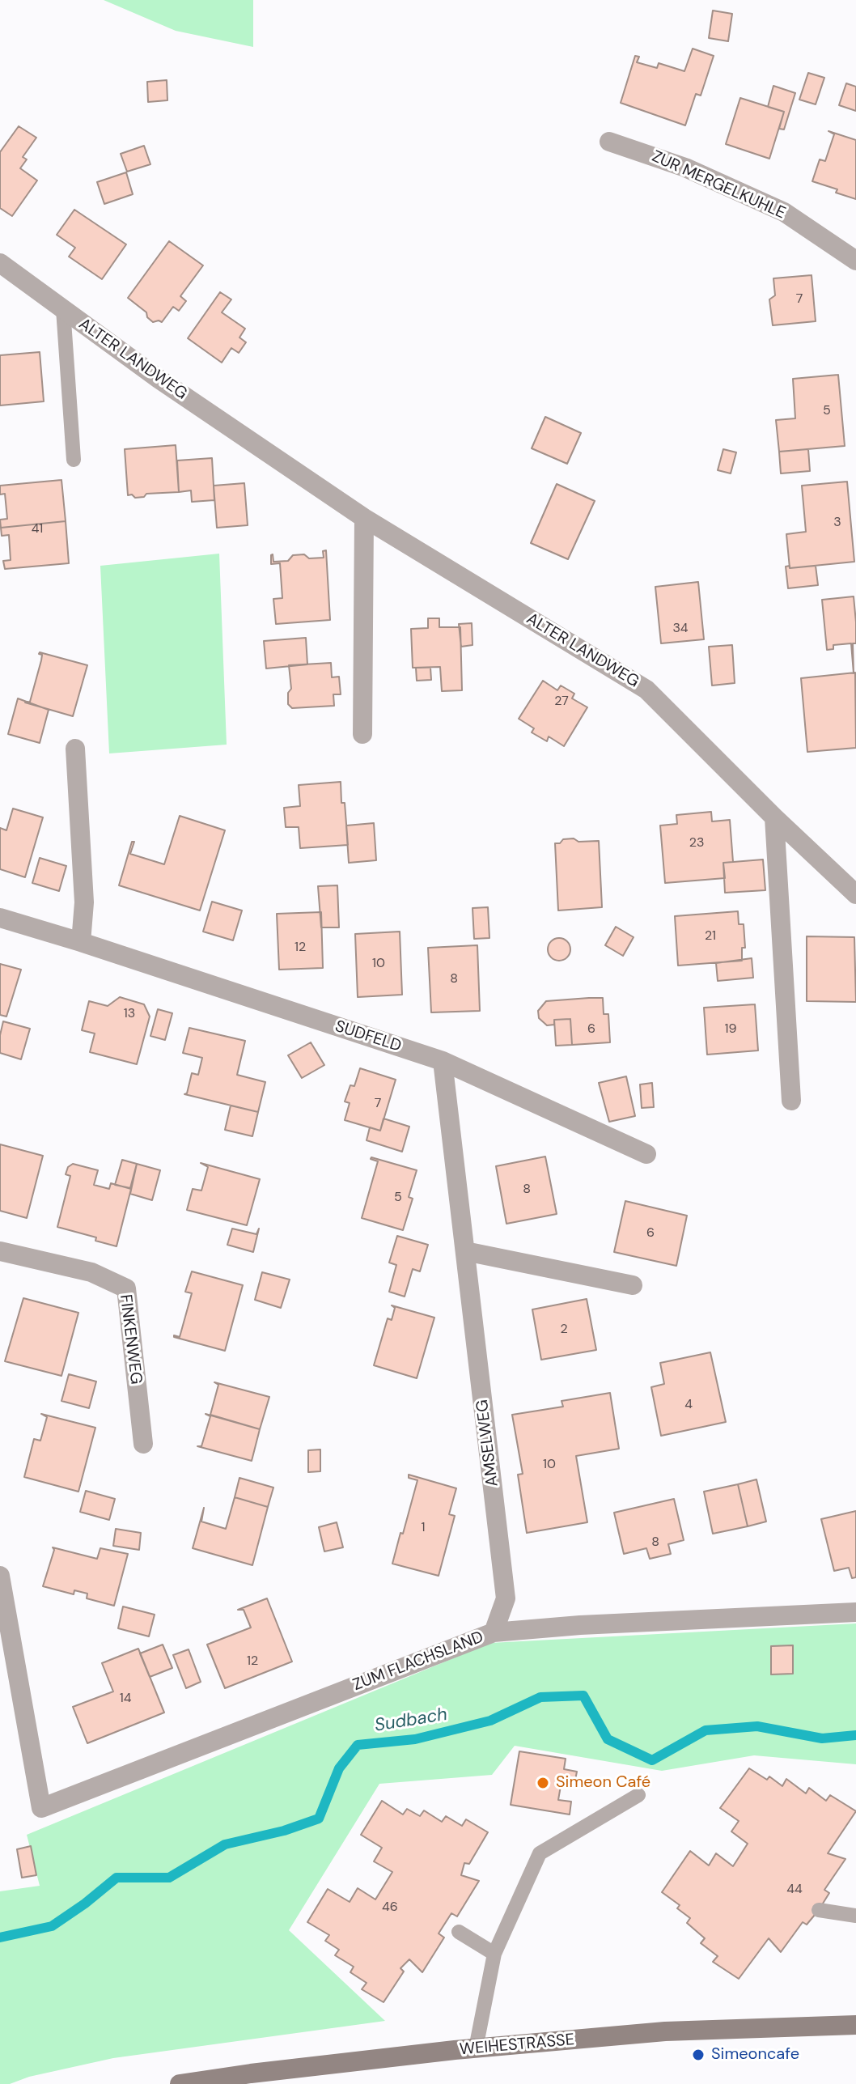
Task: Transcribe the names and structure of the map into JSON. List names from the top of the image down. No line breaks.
{"streets":{"main road":["WEIHESTRASSE"],"street":["ZUR MERGELKUHLE","ALTER LANDWEG","SUDFELD","FINKENWEG","AMSELWEG","ZUM FLACHSLAND"]},"crossings":[["SUDFELD","AMSELWEG"],["AMSELWEG","ZUM FLACHSLAND"]],"water":["Sudbach"],"places":["Simeon Café","Simeoncafe"],"house_numbers":["7","5","3","41","34","27","23","21","12","10","8","13","6","19","7","8","5","6","2","4","10","1","8","12","14","44","46"]}
